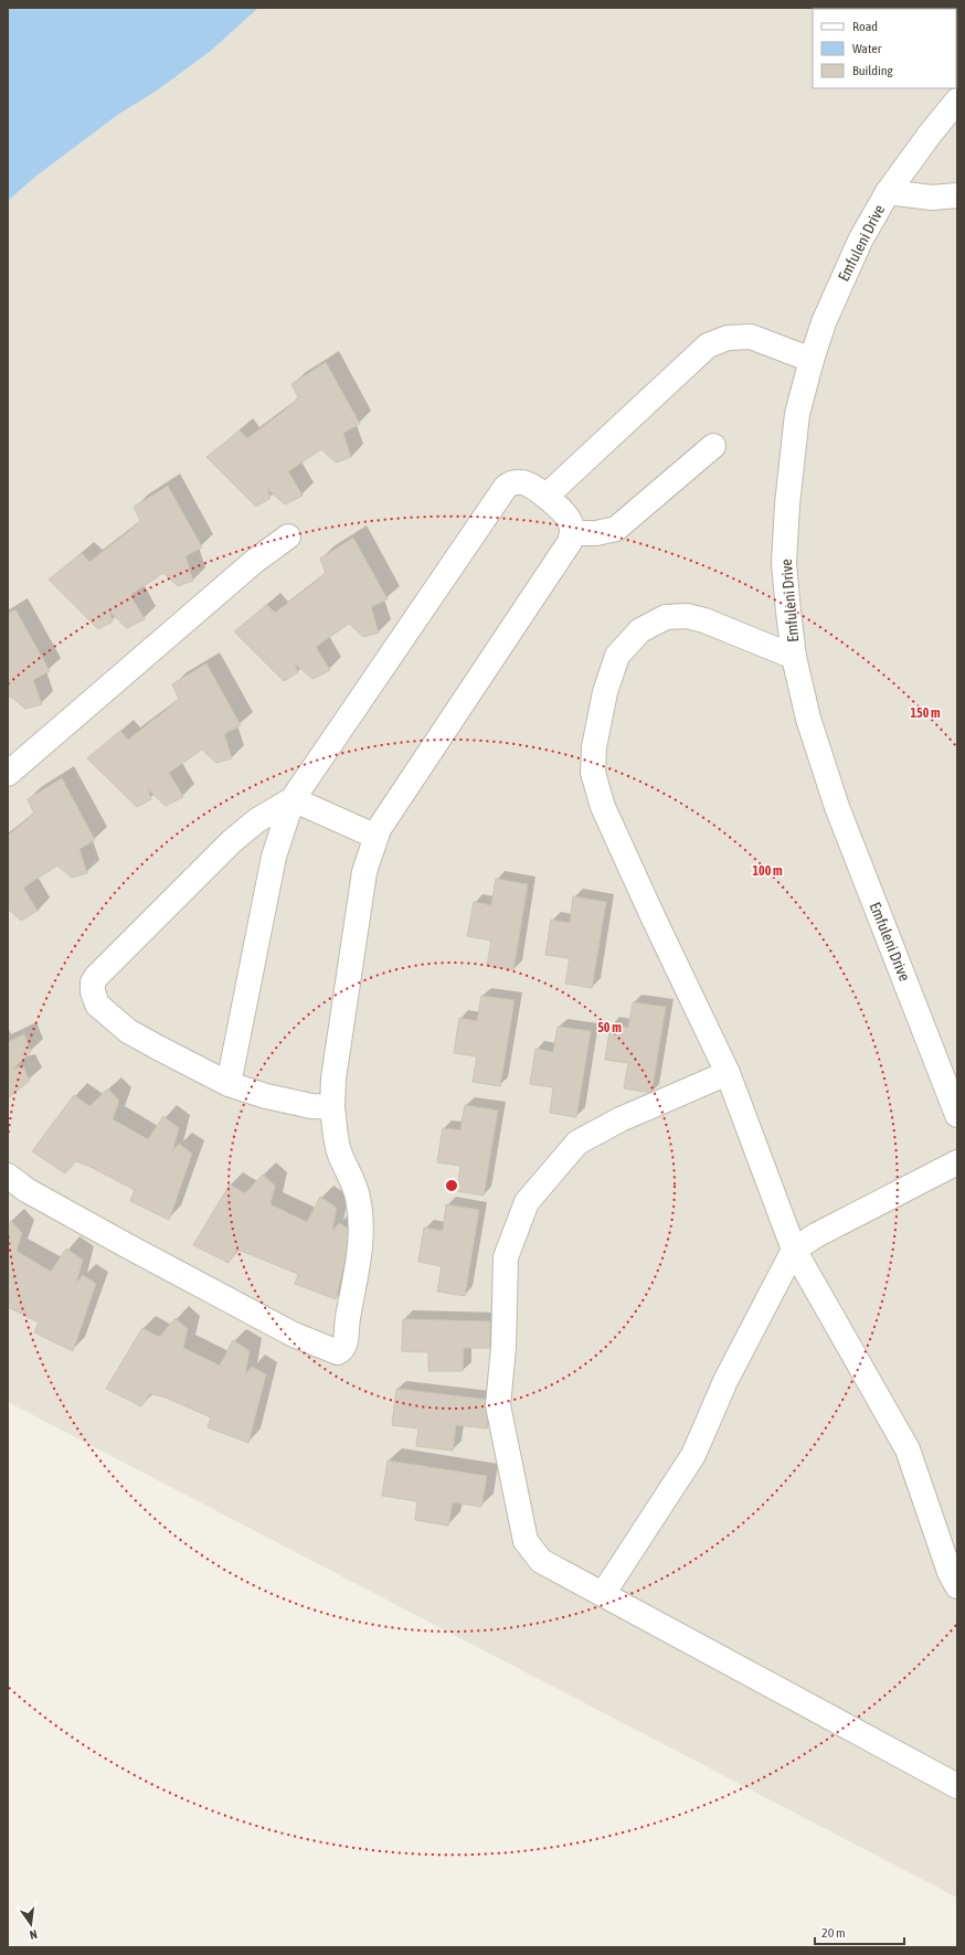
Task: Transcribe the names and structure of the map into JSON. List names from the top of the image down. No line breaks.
{"streets":{"street":["Emfuleni Drive"]},"legend":["Road","Water","Building"],"scale_bar":"20 m","north":"bottom","rings":["150 m","100 m","50 m"]}
